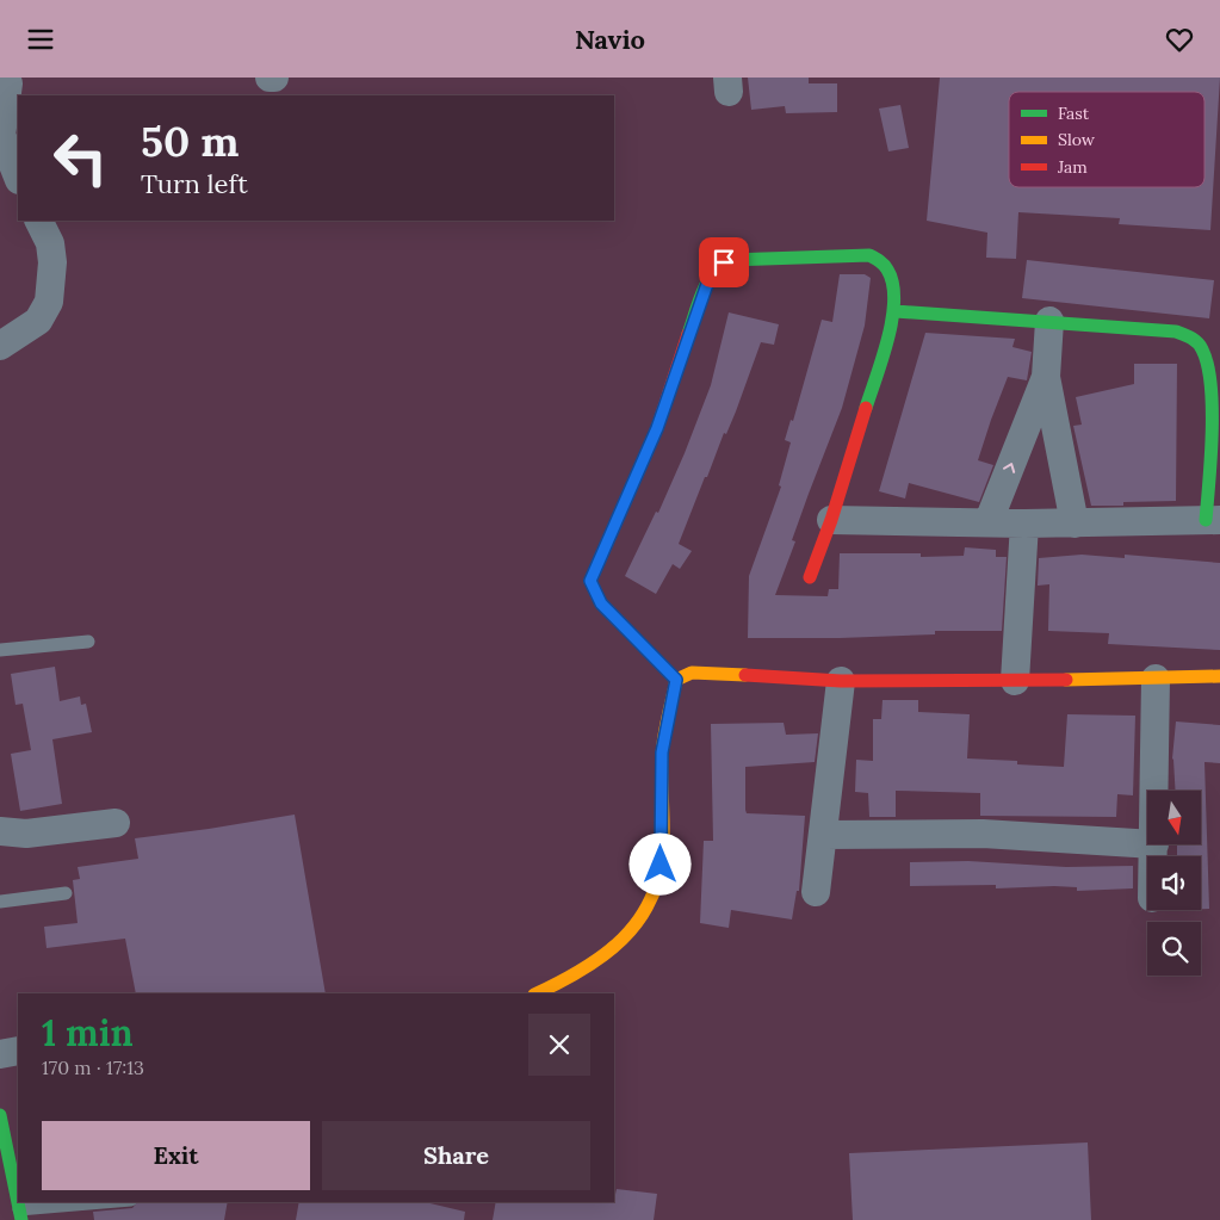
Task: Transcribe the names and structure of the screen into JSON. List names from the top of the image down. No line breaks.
{"legend":["Fast","Slow","Jam"],"north":"bottom","page":{"header":"Navio","turn":["50 m","Turn left"],"heading":["1 min","170 m · 17:13"],"buttons":["Exit","Share"]}}
